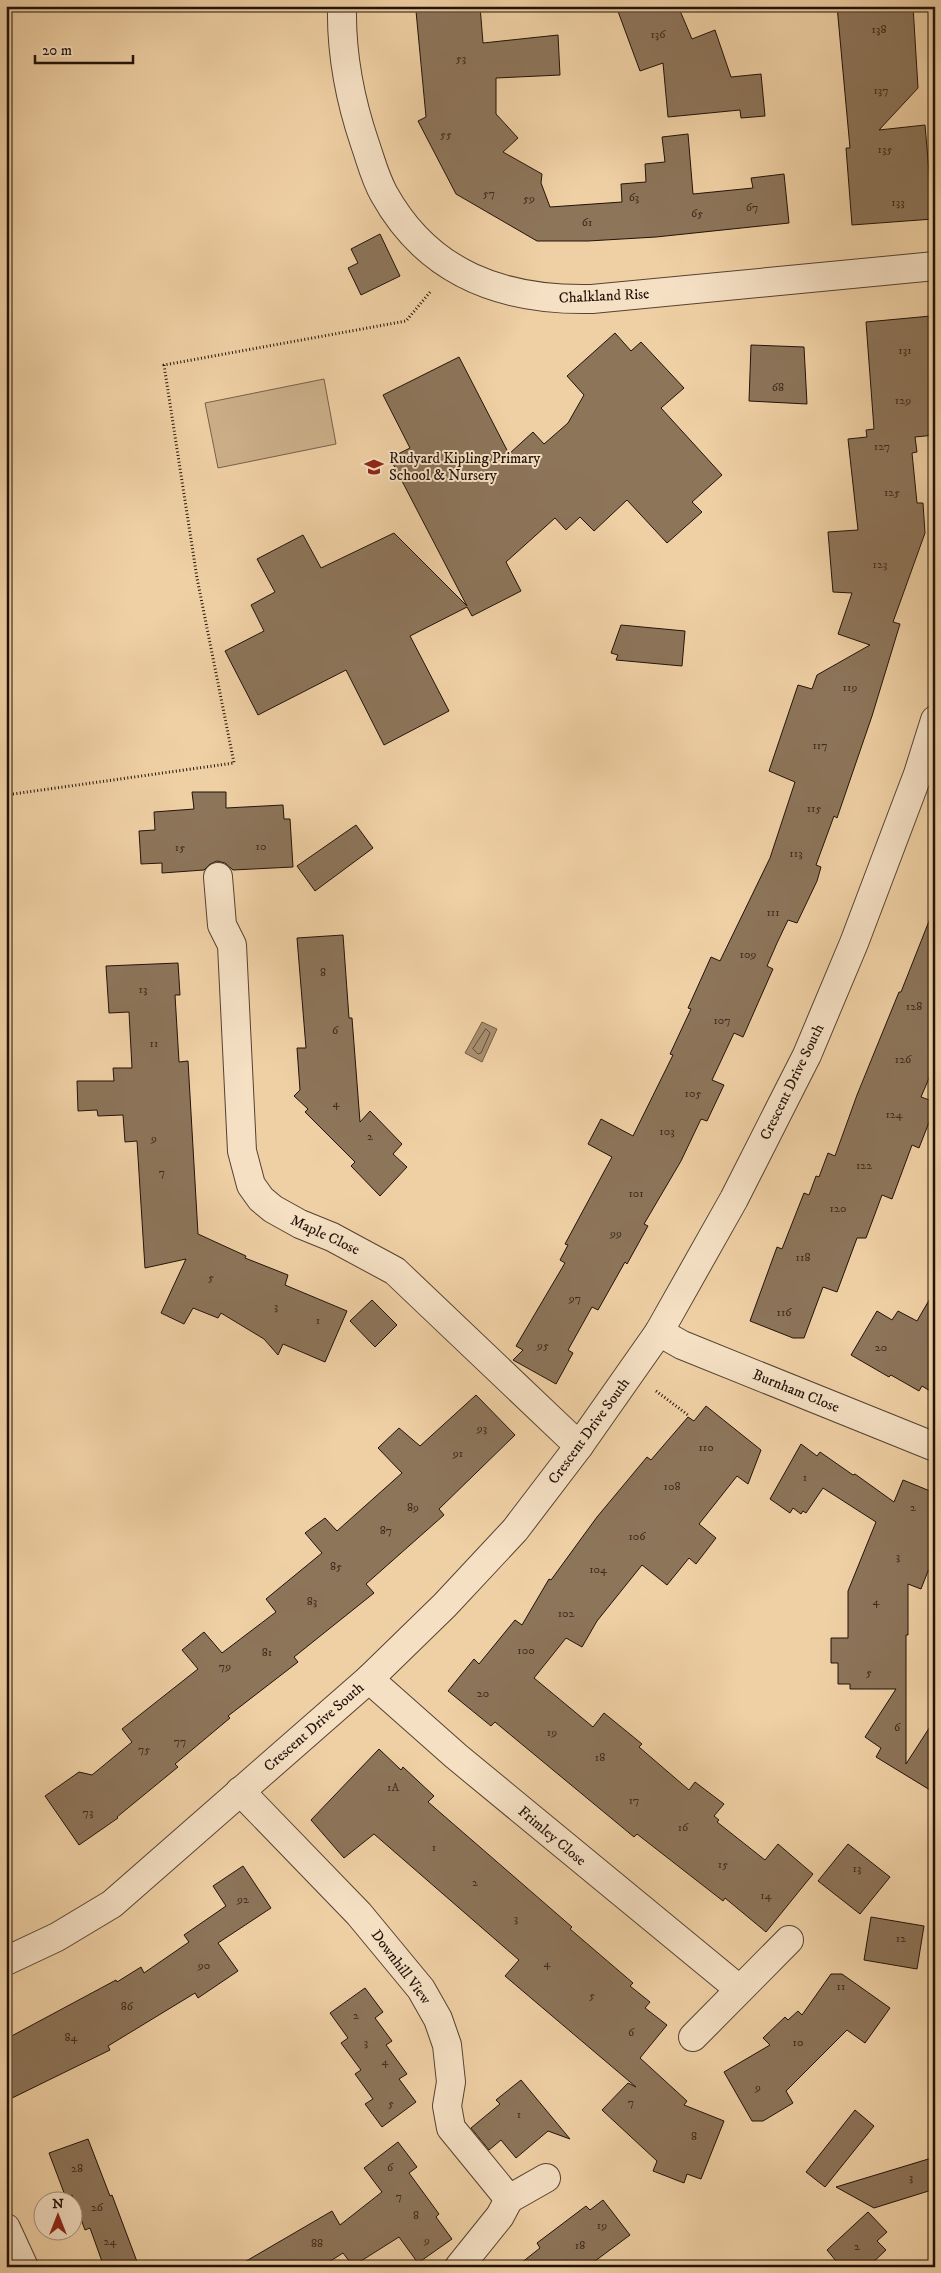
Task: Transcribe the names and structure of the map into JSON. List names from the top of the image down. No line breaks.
{"streets":{"street":["Chalkland Rise","Crescent Drive South","Maple Close","Burnham Close","Frimley Close","Downhill View"]},"crossings":[["Crescent Drive South","Maple Close"],["Crescent Drive South","Burnham Close"],["Crescent Drive South","Frimley Close"],["Crescent Drive South","Downhill View"]],"places":{"school or university":["Rudyard Kipling Primary School & Nursery"]},"house_numbers":["138","136","53","137","55","135","57","63","59","133","67","65","61","131","68","129","127","125","123","119","117","115","10","15","113","111","109","8","13","128","107","6","11","126","105","4","124","103","2","9","122","7","101","120","99","118","5","97","3","116","1","95","20","93","110","91","1","108","89","2","87","106","3","85","104","83","4","102","100","81","79","5","20","6","19","77","75","18","1A","17","73","16","1","15","13","2","14","92","3","12","4","90","11","5","86","2","6","84","3","10","4","9","7","5","1","8","6","28","3","7","26","8","19","9","24","88","18","2"],"scale_bar":"20 m","north":"top"}
